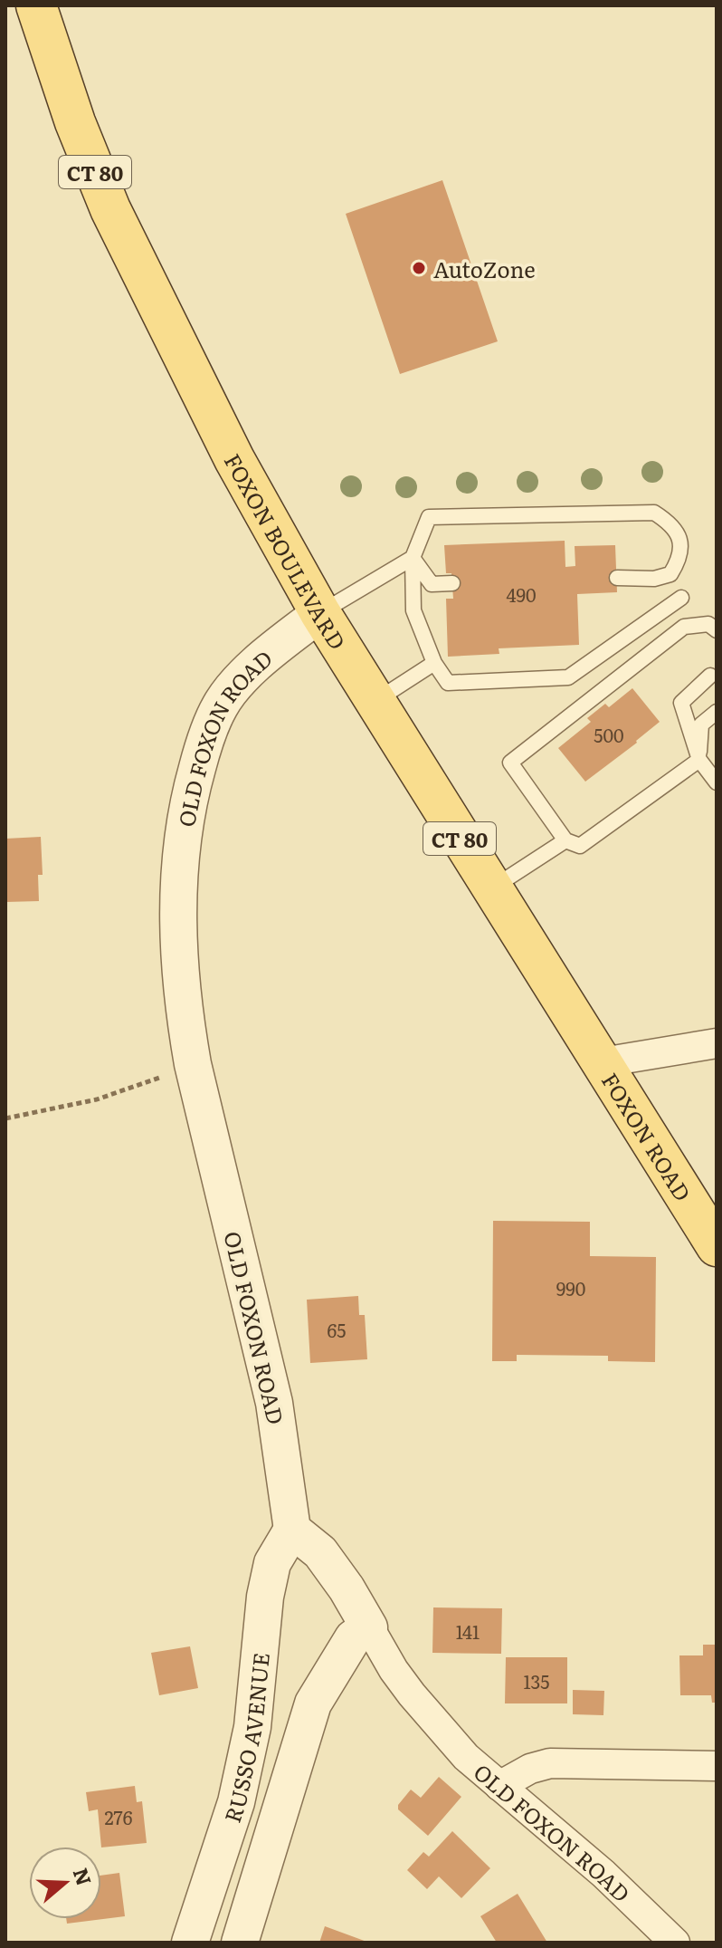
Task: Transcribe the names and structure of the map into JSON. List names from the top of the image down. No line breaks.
{"streets":{"main road":["CT 80","FOXON BOULEVARD","FOXON ROAD"],"street":["OLD FOXON ROAD","RUSSO AVENUE"]},"crossings":[["FOXON BOULEVARD","OLD FOXON ROAD"],["FOXON BOULEVARD","FOXON ROAD"],["OLD FOXON ROAD","RUSSO AVENUE"]],"places":["AutoZone"],"house_numbers":["490","500","990","65","141","135","276"],"north":"right"}
